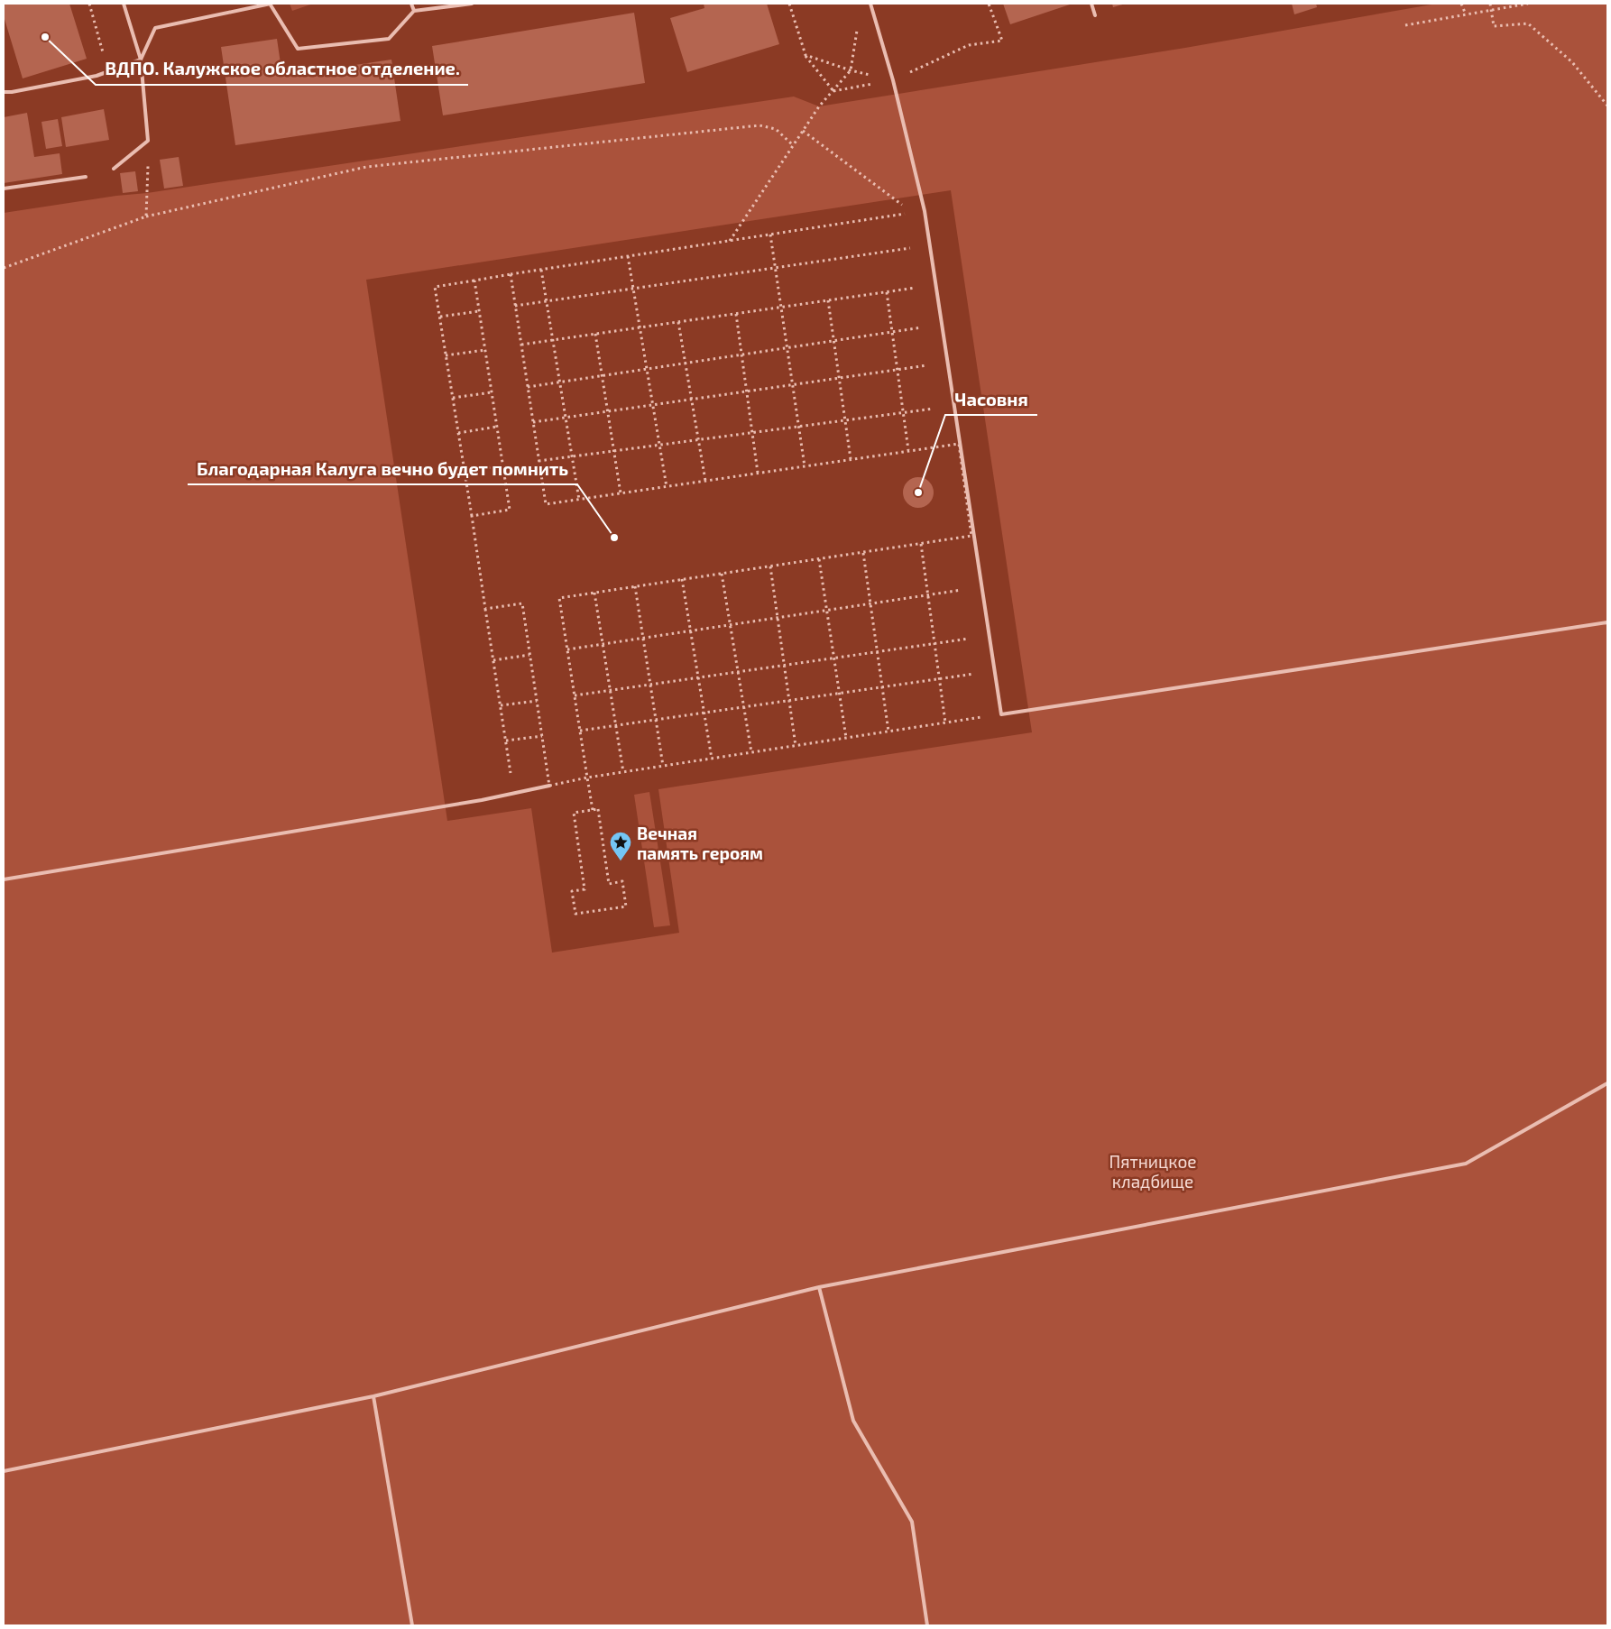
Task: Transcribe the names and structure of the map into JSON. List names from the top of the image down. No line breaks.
{"parks":["Пятницкое кладбище"],"places":{"other":["ВДПО. Калужское областное отделение.","Часовня","Благодарная Калуга вечно будет помнить"],"place":["Вечная память героям"]}}
